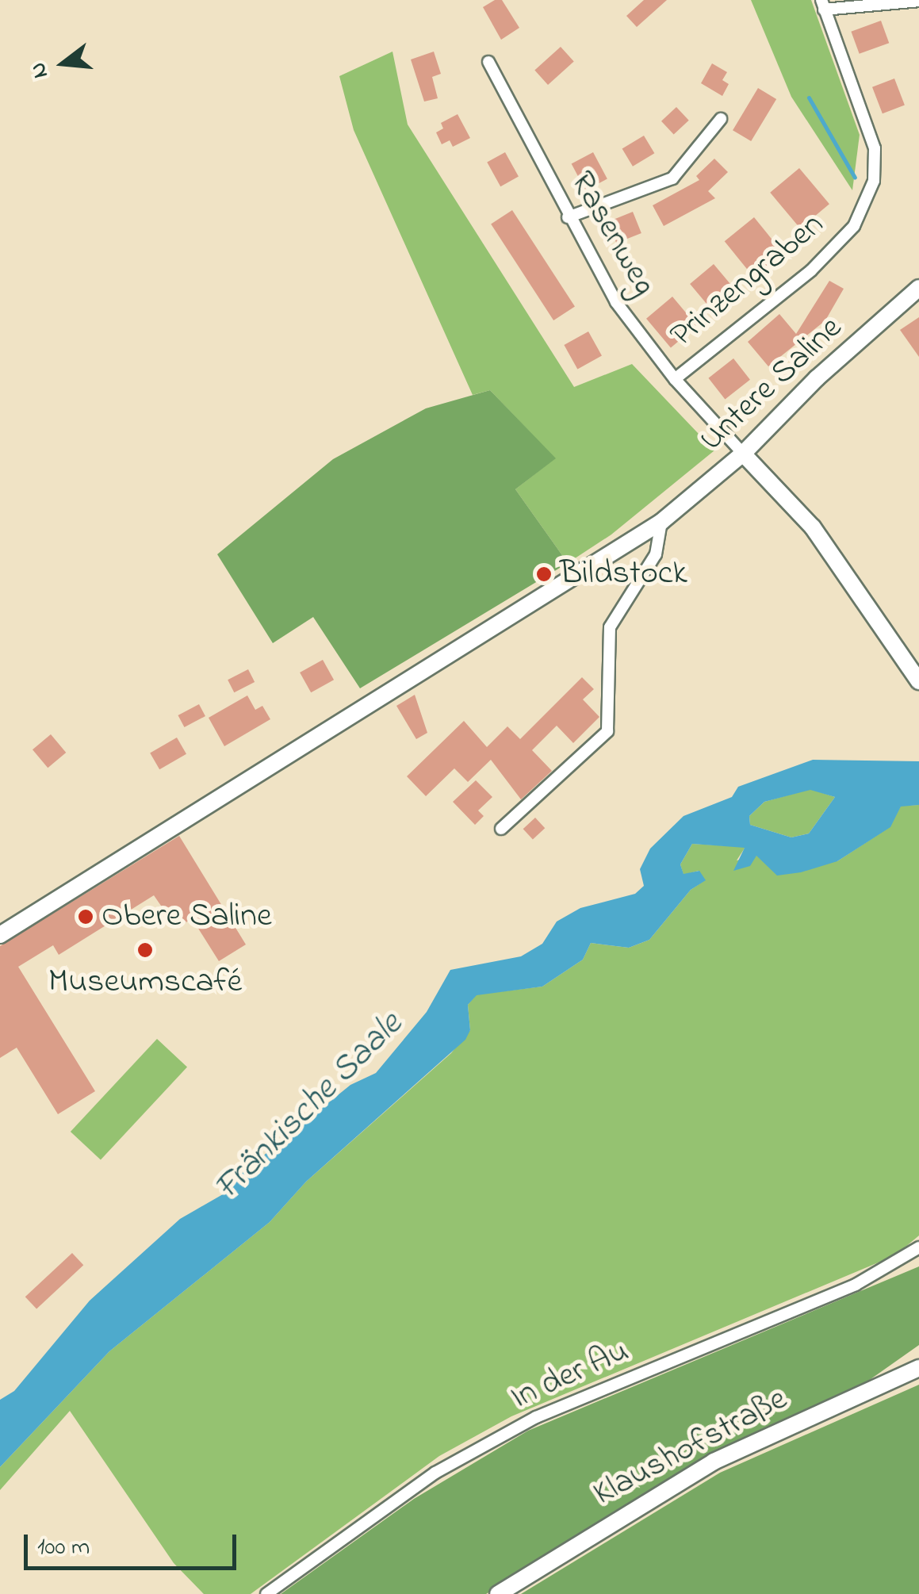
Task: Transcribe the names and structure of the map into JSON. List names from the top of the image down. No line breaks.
{"streets":{"main road":["Untere Saline","Klaushofstraße"],"street":["Rasenweg","Prinzengraben","In der Au"]},"crossings":[["Rasenweg","Prinzengraben"],["Rasenweg","Untere Saline"]],"water":["Fränkische Saale"],"places":["Bildstock","Obere Saline","Museumscafé"],"scale_bar":"100 m","north":"left"}
